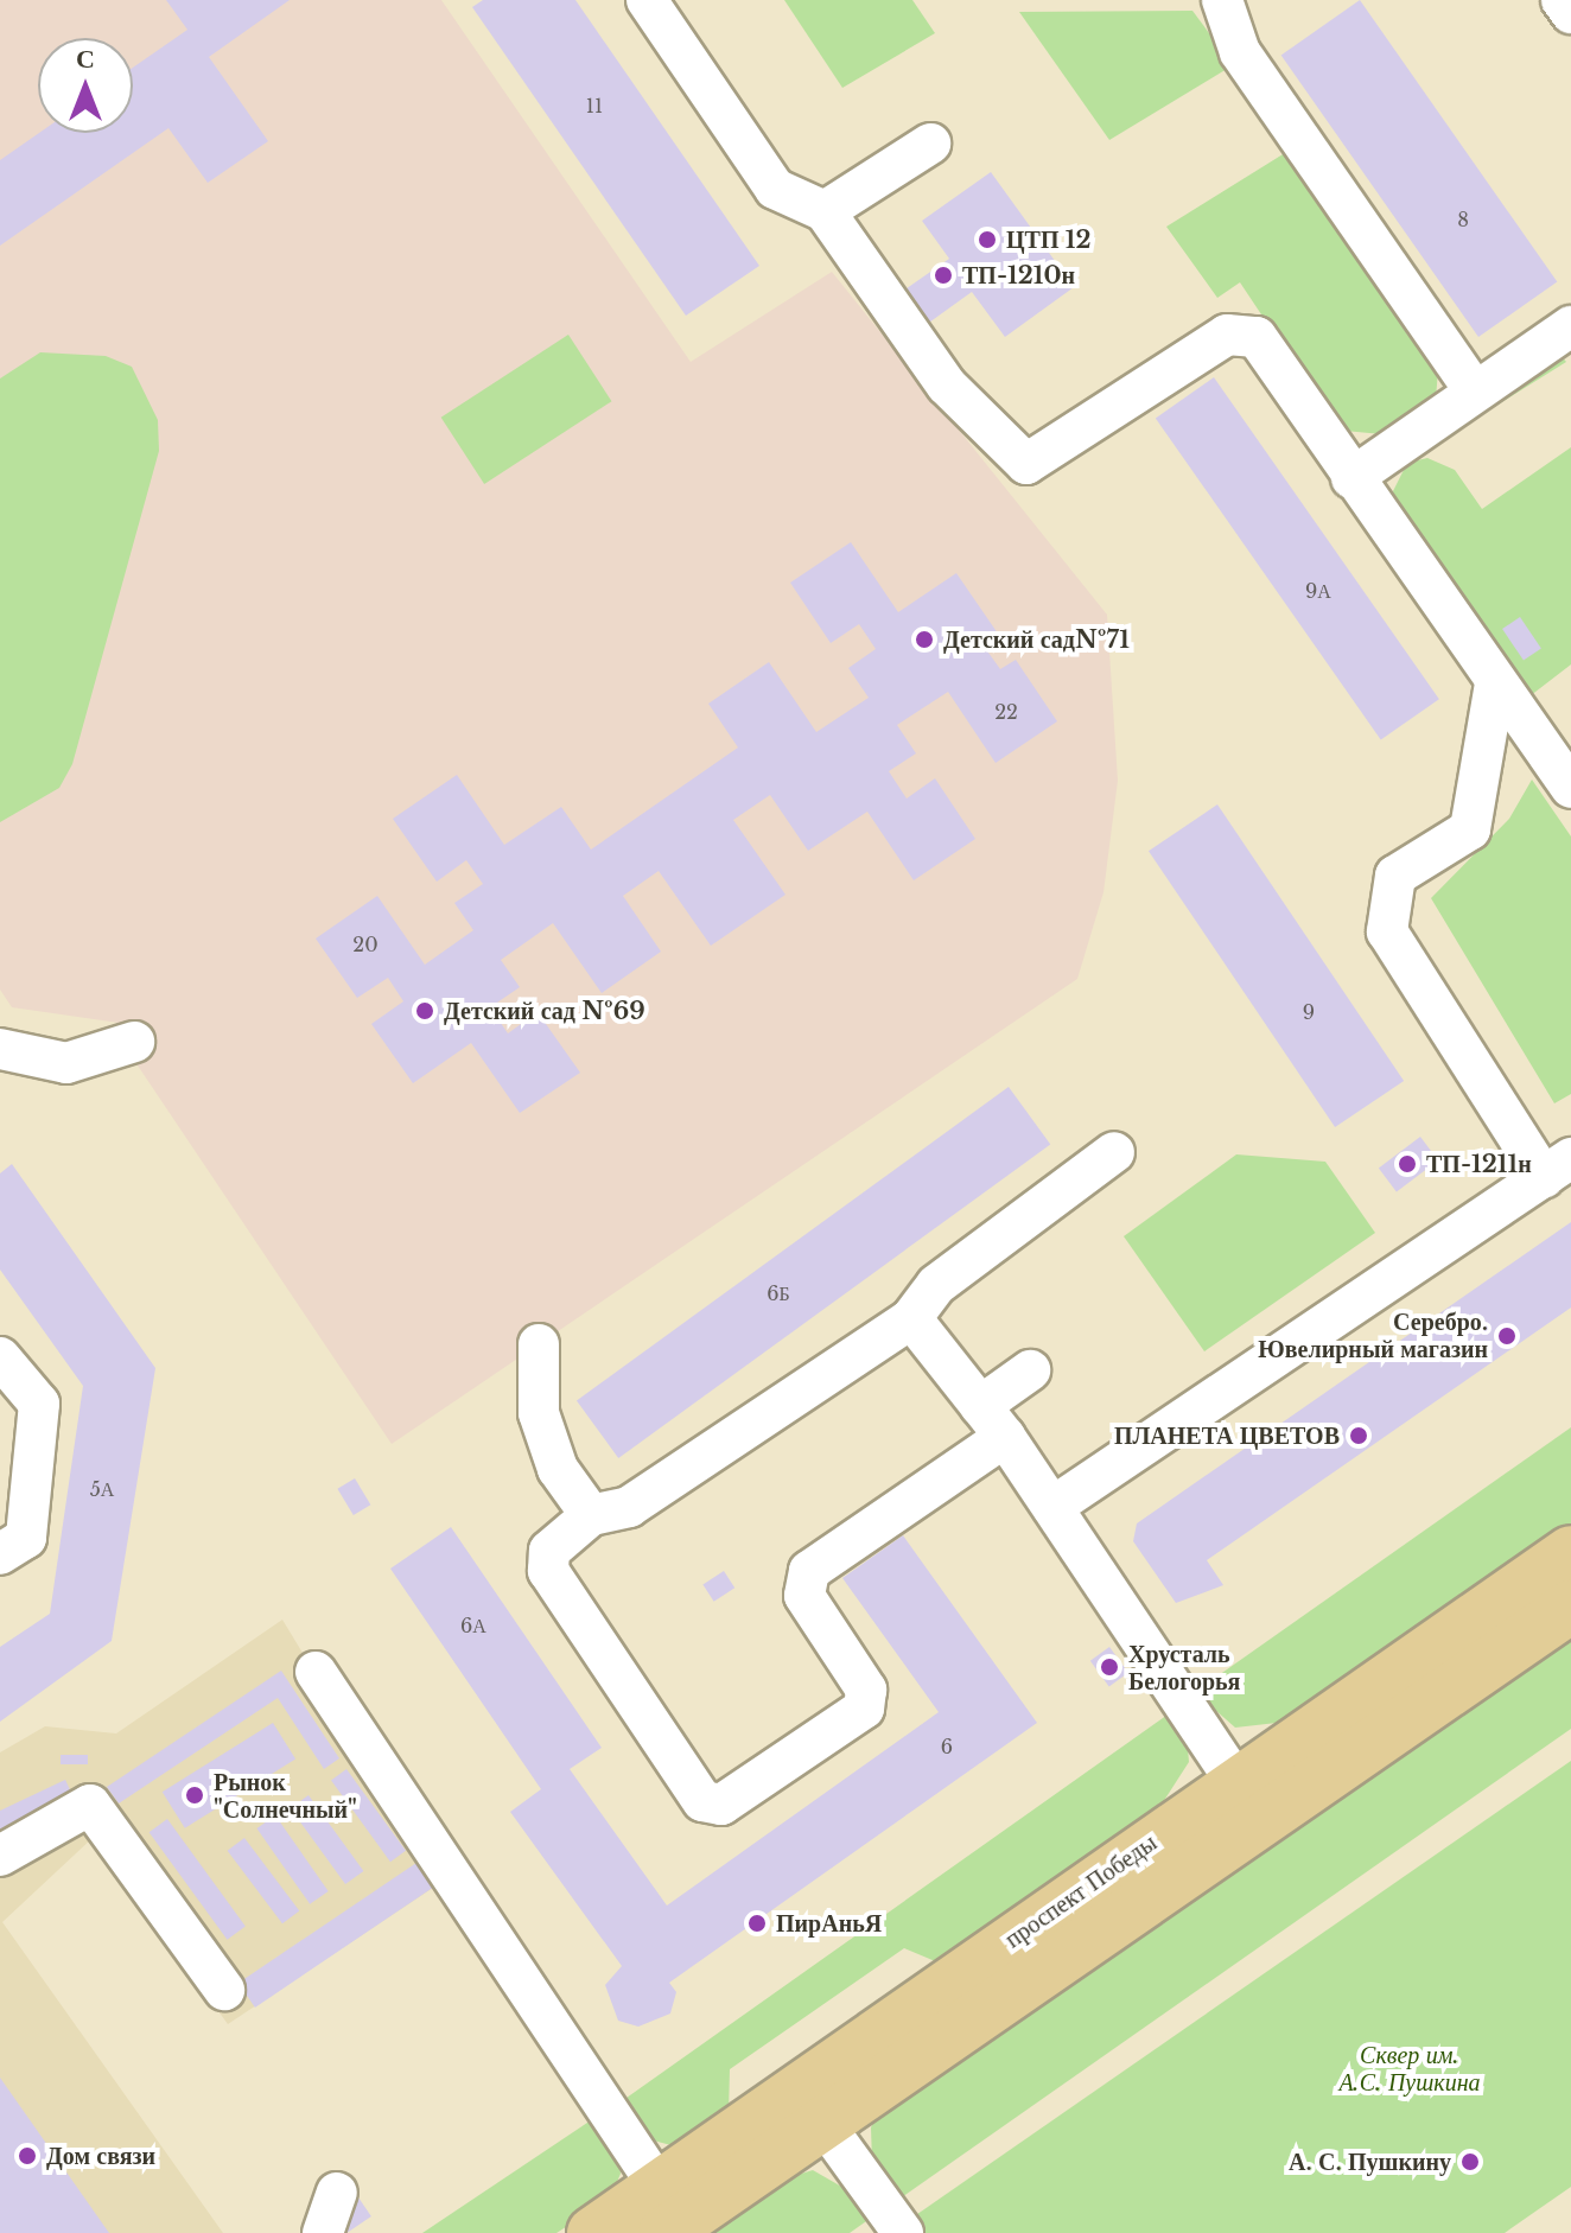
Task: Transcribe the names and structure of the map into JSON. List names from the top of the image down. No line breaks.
{"streets":{"main road":["проспект Победы"]},"parks":["Сквер им. А.С. Пушкина"],"places":["ЦТП 12","ТП-1210н","Детский сад№71","Детский сад №69","ТП-1211н","Серебро. Ювелирный магазин","ПЛАНЕТА ЦВЕТОВ","Хрусталь Белогорья","Рынок \"Солнечный\"","ПирАньЯ","Дом связи","А. С. Пушкину"],"house_numbers":["11","8","9А","22","20","9","6Б","5А","6А","6"],"north":"top"}
